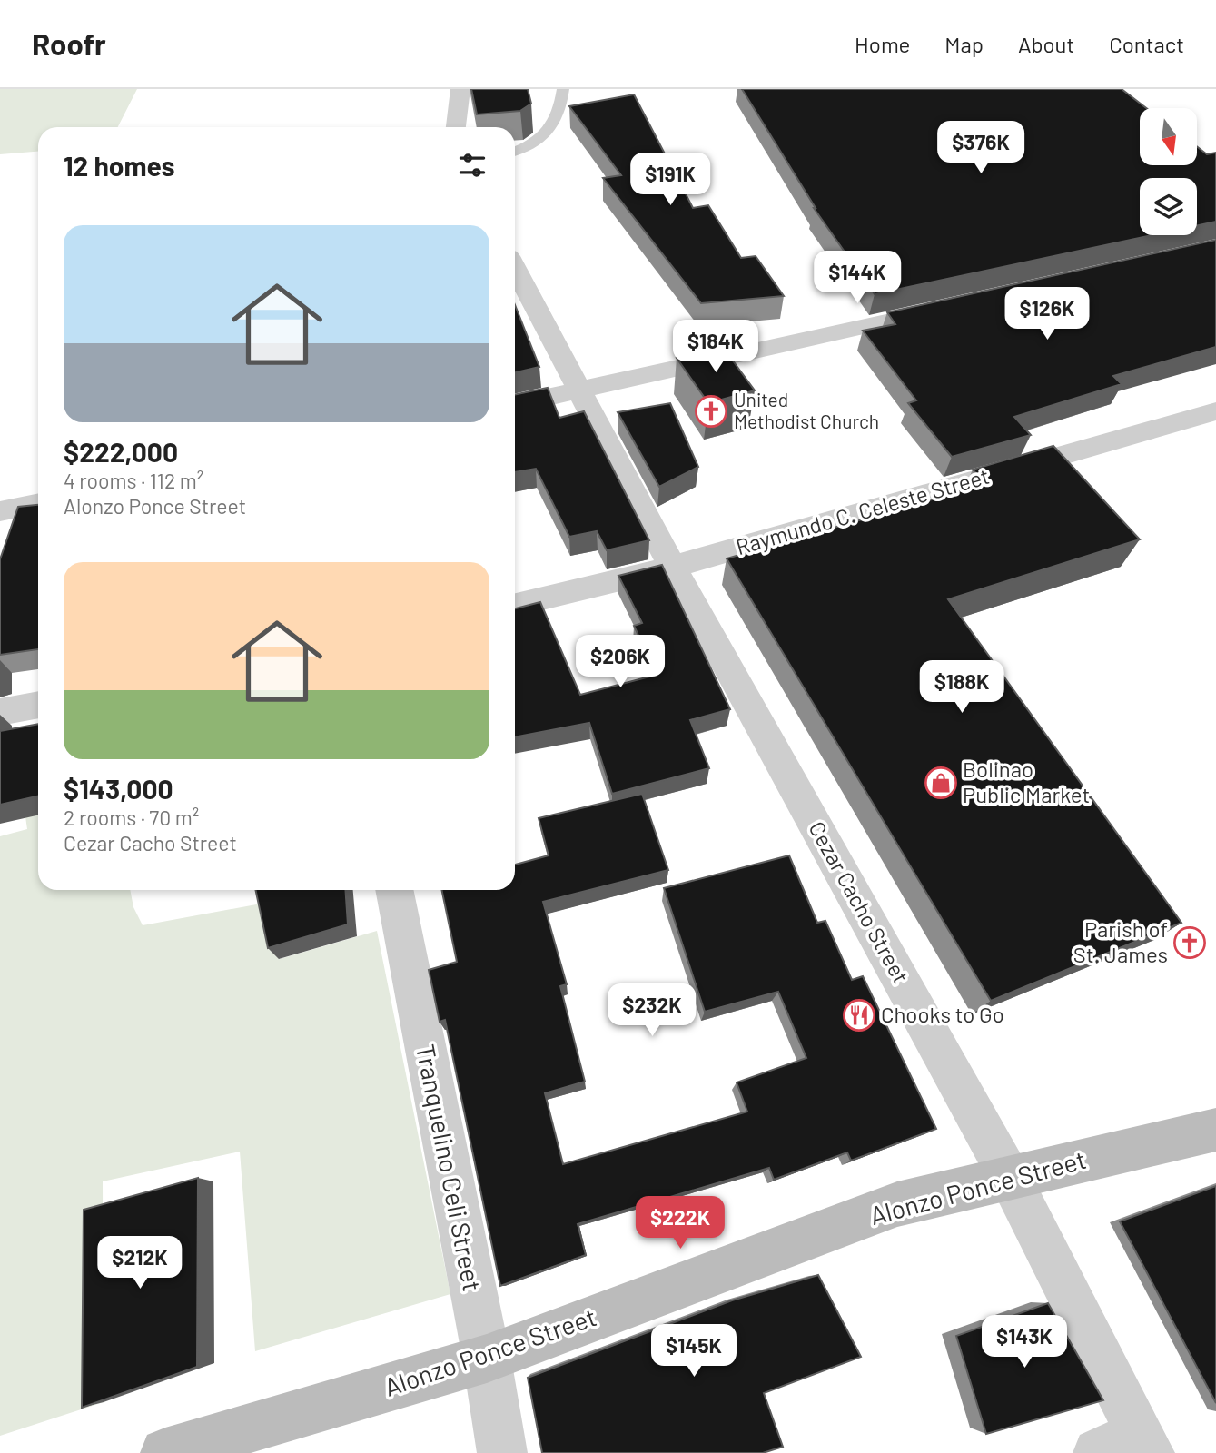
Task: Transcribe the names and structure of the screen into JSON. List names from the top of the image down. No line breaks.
{"streets":{"street":["Raymundo C. Celeste Street","Cezar Cacho Street","Tranquelino Celi Street","Alonzo Ponce Street"]},"crossings":[["Raymundo C. Celeste Street","Cezar Cacho Street"],["Cezar Cacho Street","Alonzo Ponce Street"],["Tranquelino Celi Street","Alonzo Ponce Street"]],"places":{"church":["United Methodist Church","Parish of St. James"],"shop":["Bolinao Public Market"],"restaurant":["Chooks to Go"]},"north":"bottom","page":{"header":"Roofr","nav":["Home","Map","About","Contact"],"price":["$376K","$191K","$144K","$126K","$184K","$206K","$188K","$232K","$222K","$212K","$143K","$145K"],"heading":"12 homes","list":[{"name":"$222,000","note":"4 rooms · 112 m² · Alonzo Ponce Street"},{"name":"$143,000","note":"2 rooms · 70 m² · Cezar Cacho Street"}]}}
